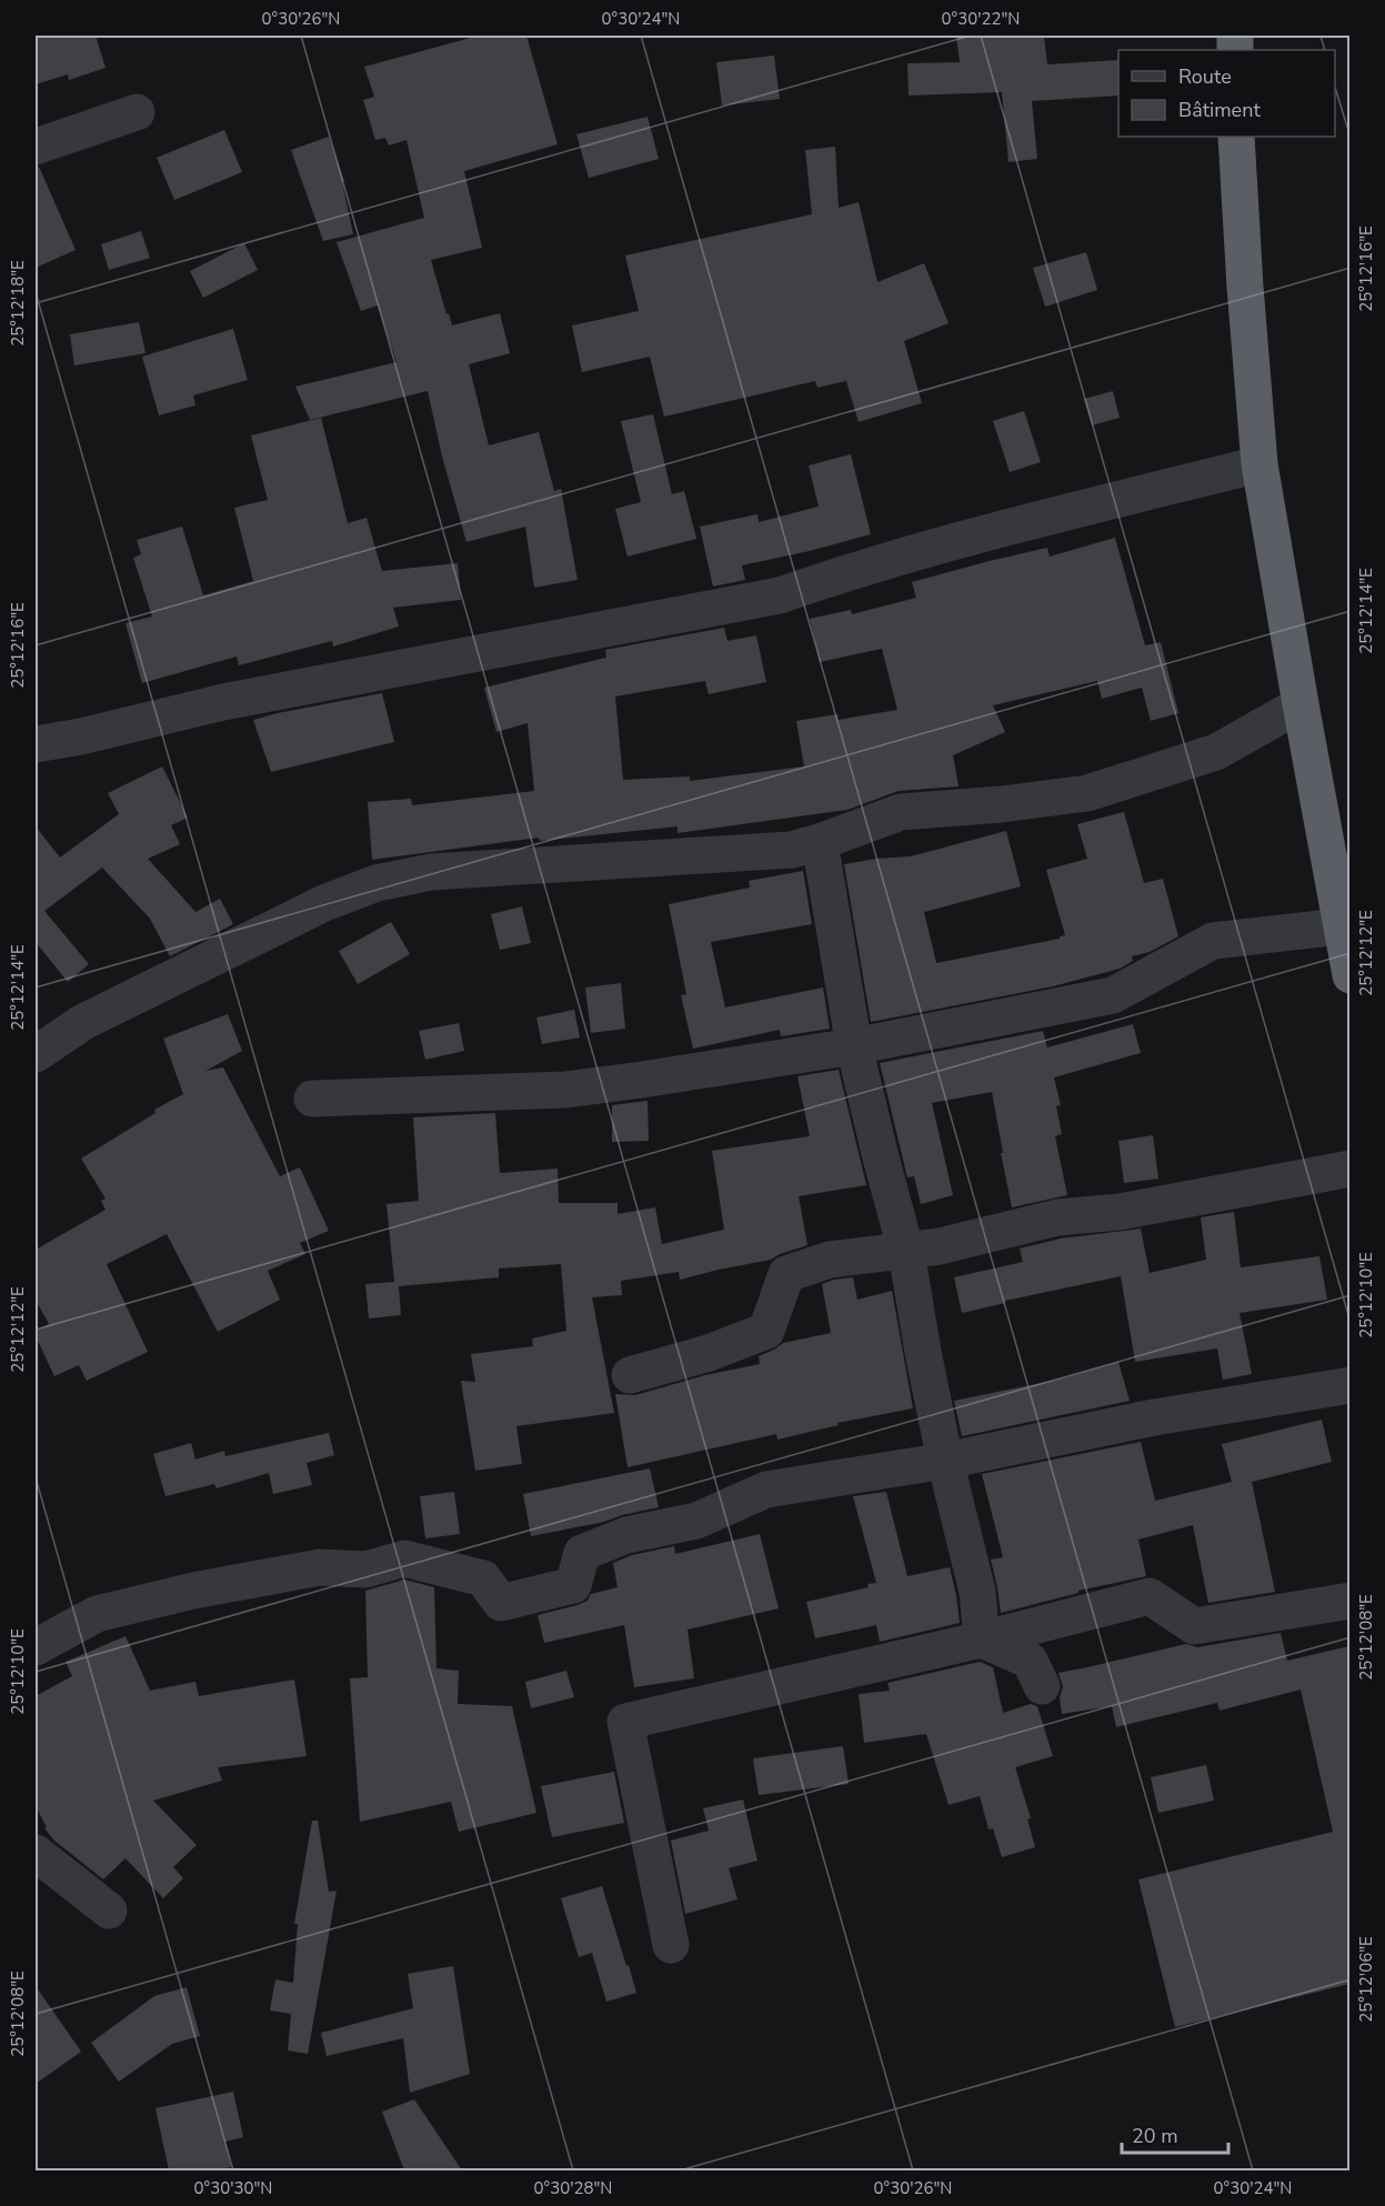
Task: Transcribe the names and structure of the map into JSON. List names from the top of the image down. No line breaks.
{"legend":["Route","Bâtiment"],"scale_bar":"20 m","coordinates":["0°30'26\"N","0°30'24\"N","0°30'22\"N","25°12'16\"E","25°12'18\"E","25°12'14\"E","25°12'12\"E","25°12'10\"E","25°12'08\"E","25°12'06\"E","0°30'30\"N","0°30'28\"N"]}
